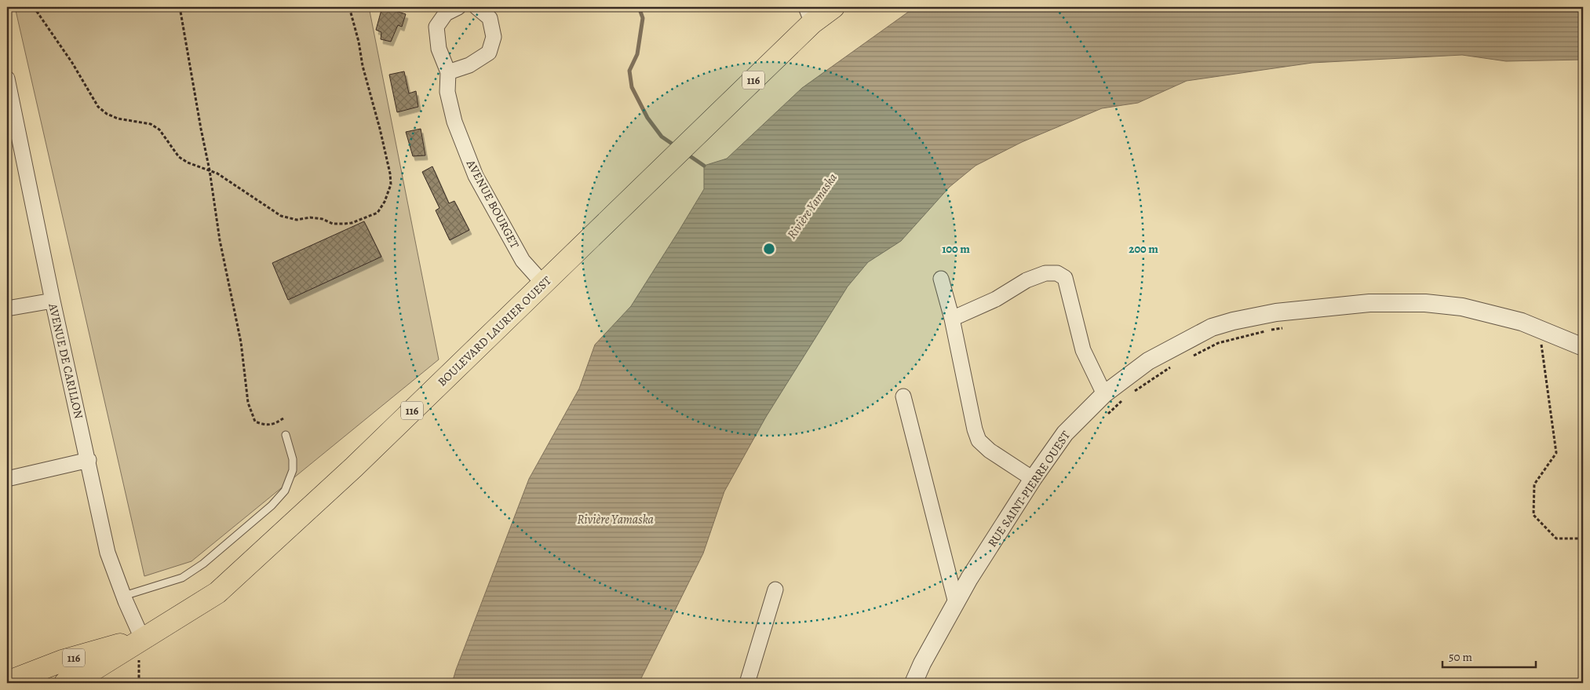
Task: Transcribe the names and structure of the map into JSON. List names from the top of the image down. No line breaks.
{"streets":{"main road":["116","BOULEVARD LAURIER OUEST"],"street":["AVENUE BOURGET","AVENUE DE CARILLON","RUE SAINT-PIERRE OUEST"]},"crossings":[["AVENUE BOURGET","BOULEVARD LAURIER OUEST"],["BOULEVARD LAURIER OUEST","AVENUE DE CARILLON"]],"water":["Rivière Yamaska"],"scale_bar":"50 m","rings":["100 m","200 m"]}
